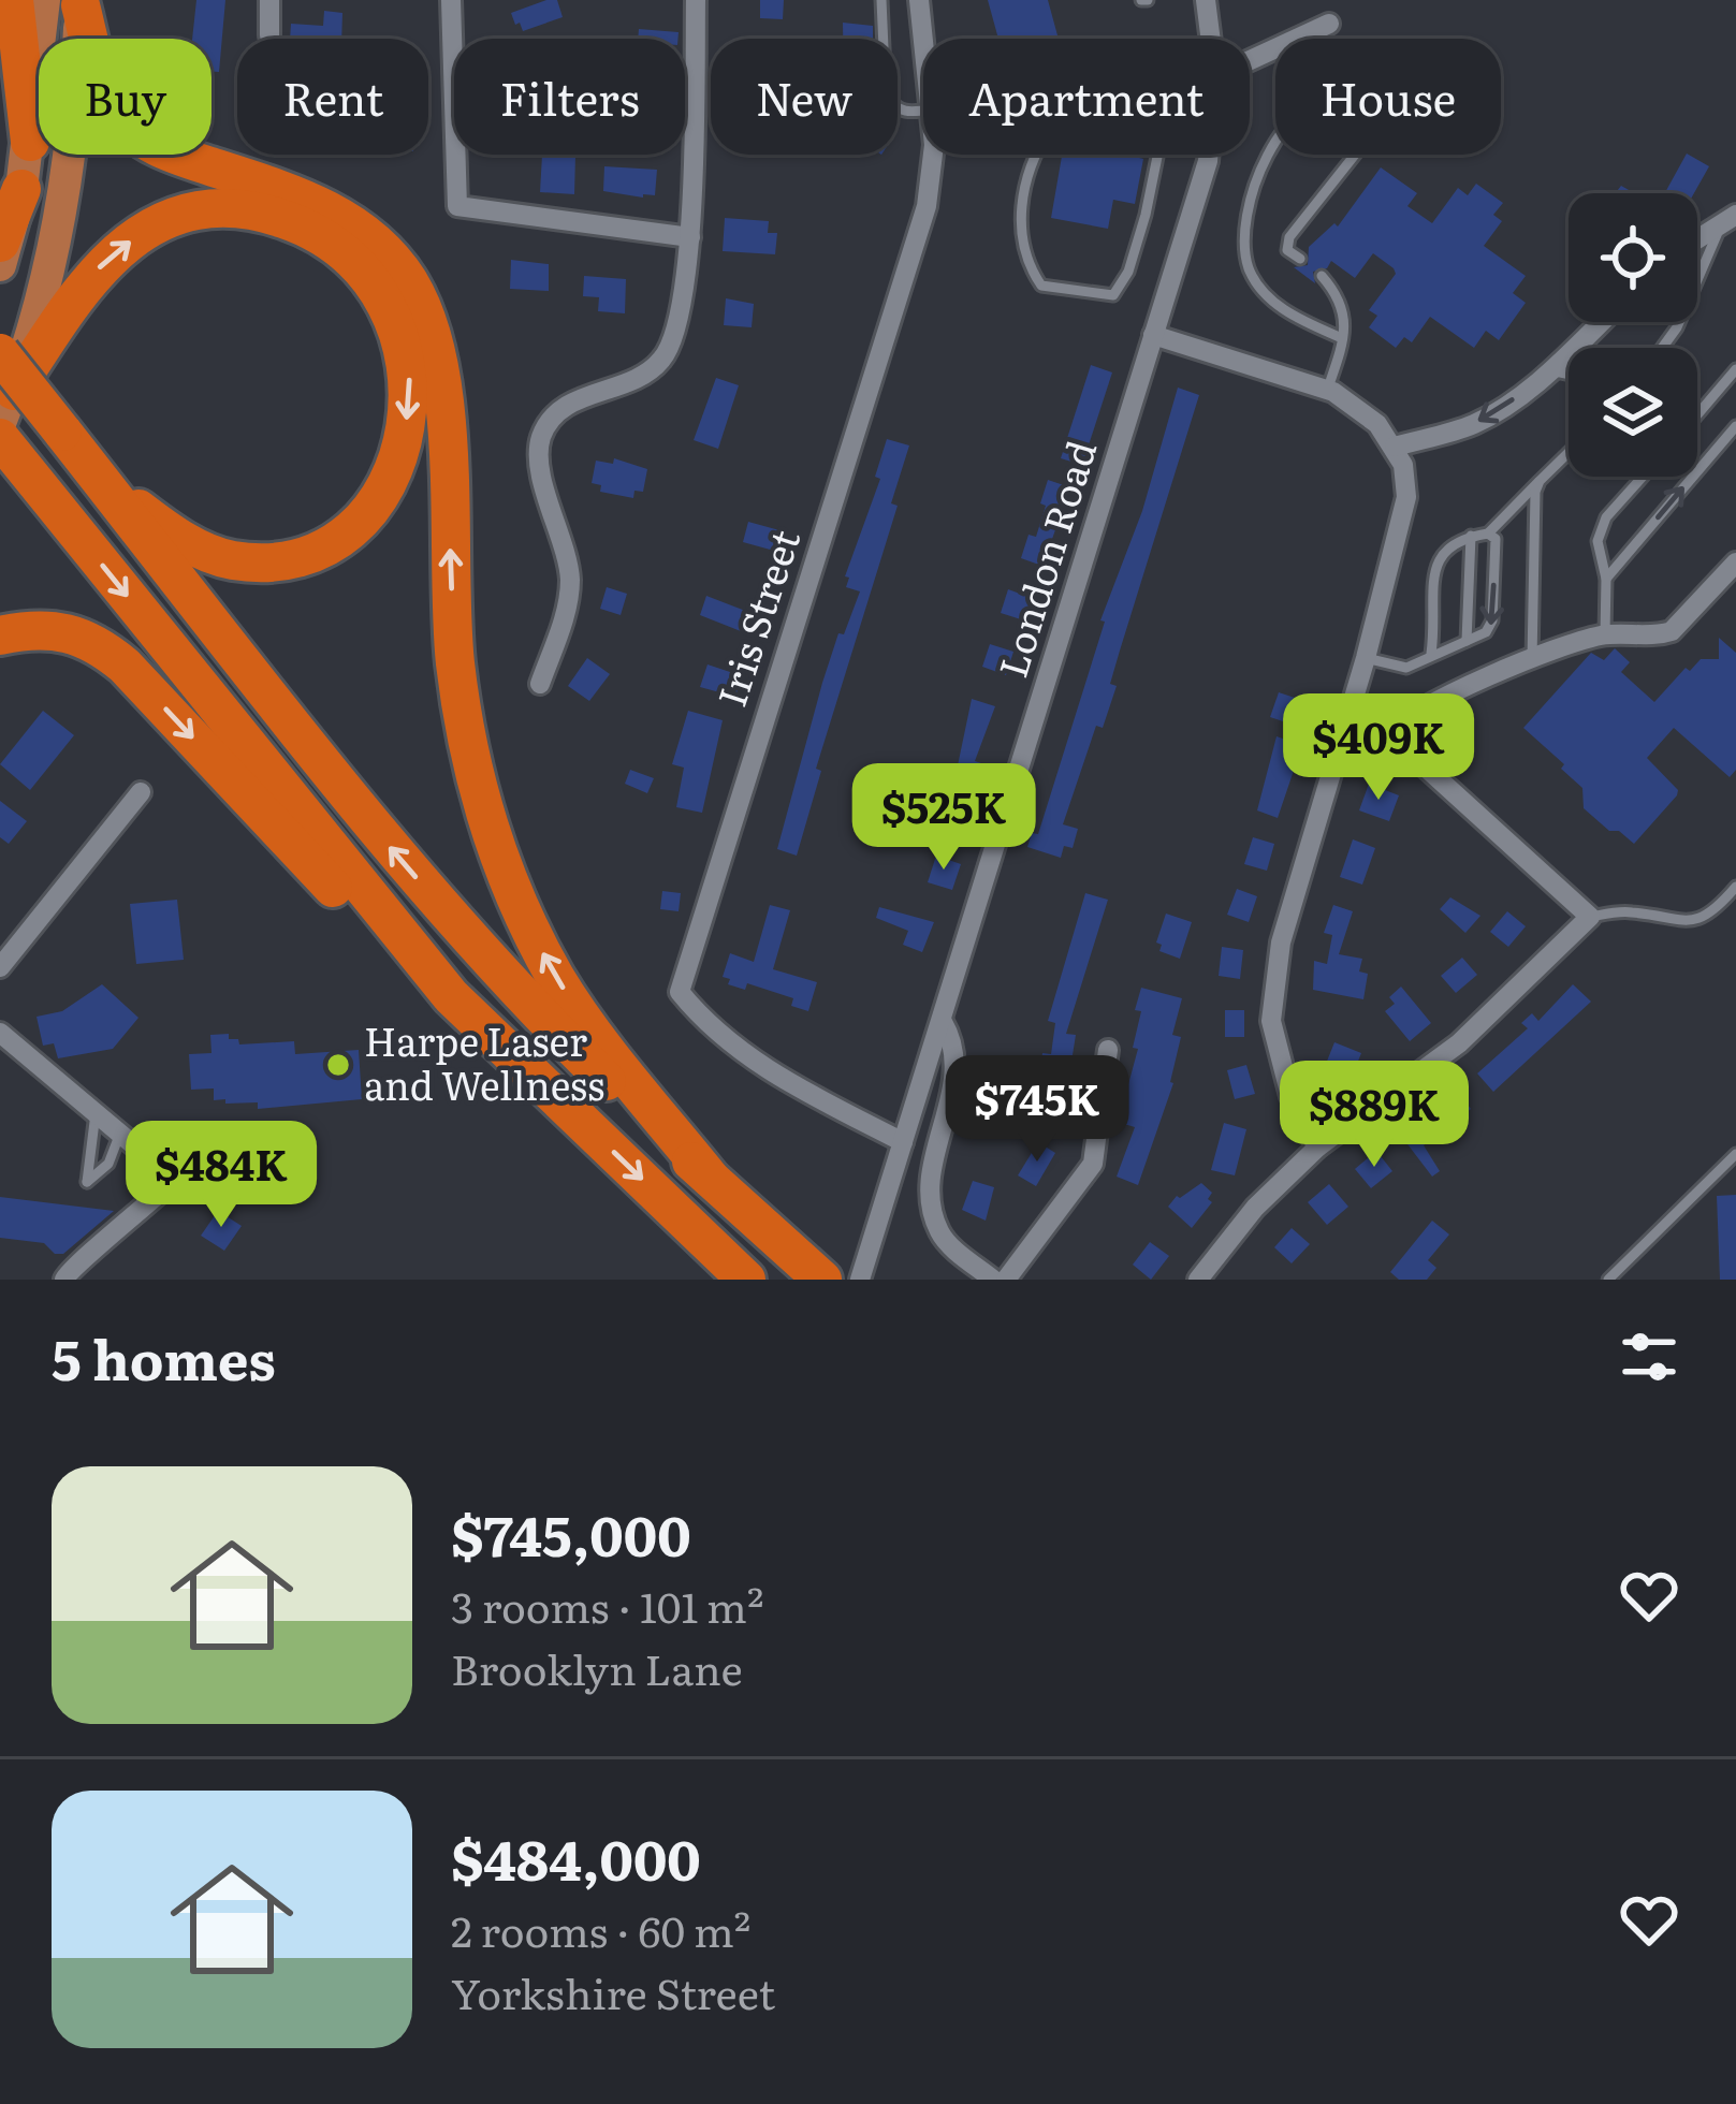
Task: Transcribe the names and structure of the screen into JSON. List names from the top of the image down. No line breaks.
{"streets":{"street":["London Road","Iris Street"]},"crossings":[["London Road","Iris Street"]],"places":["Harpe Laser and Wellness"],"page":{"chip":["Buy","Rent","Filters","New","Apartment","House"],"price":["$409K","$525K","$745K","$889K","$484K"],"heading":"5 homes","list":[{"name":"$745,000","note":"3 rooms · 101 m² · Brooklyn Lane"},{"name":"$484,000","note":"2 rooms · 60 m² · Yorkshire Street"}]}}
